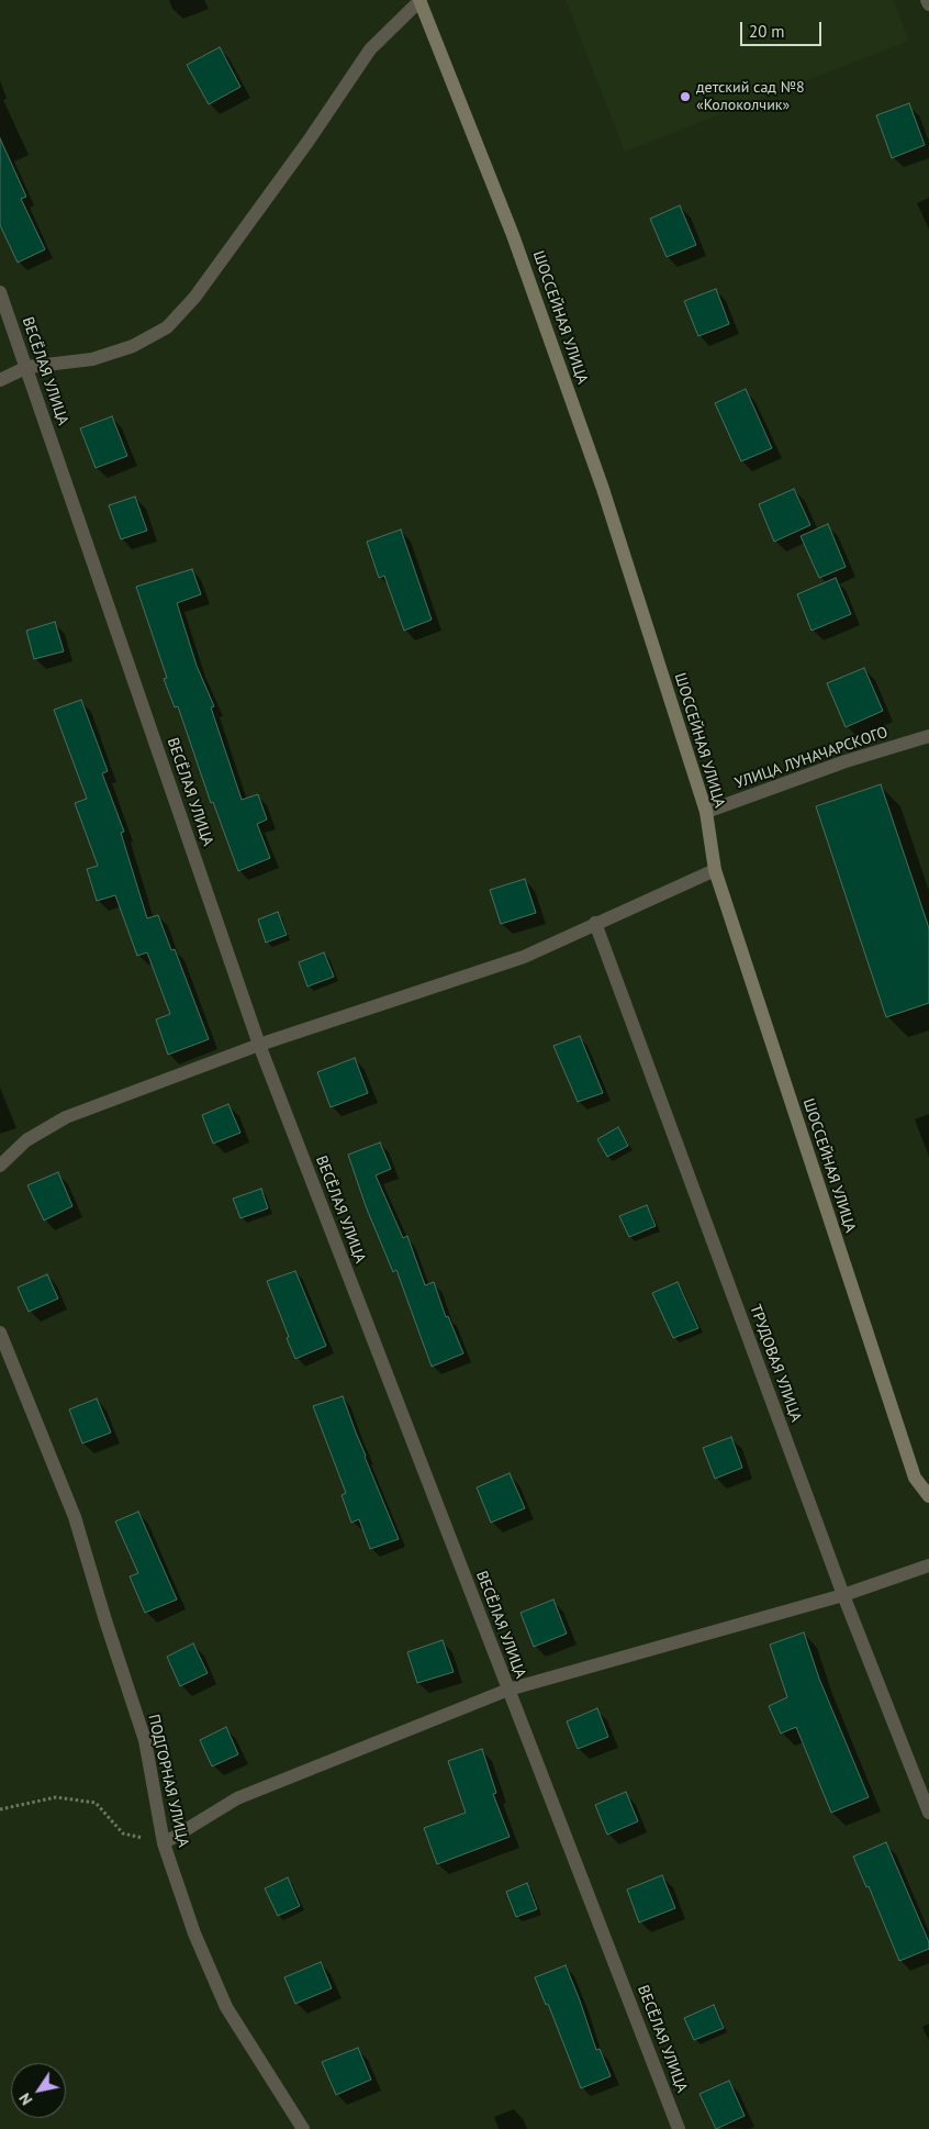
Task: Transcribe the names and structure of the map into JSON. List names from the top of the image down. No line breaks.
{"streets":{"main road":["ШОССЕЙНАЯ УЛИЦА"],"street":["ВЕСЁЛАЯ УЛИЦА","УЛИЦА ЛУНАЧАРСКОГО","ТРУДОВАЯ УЛИЦА","ПОДГОРНАЯ УЛИЦА"]},"crossings":[["ШОССЕЙНАЯ УЛИЦА","УЛИЦА ЛУНАЧАРСКОГО"]],"places":["детский сад №8 «Колоколчик»"],"scale_bar":"20 m","north":"bottom left"}
